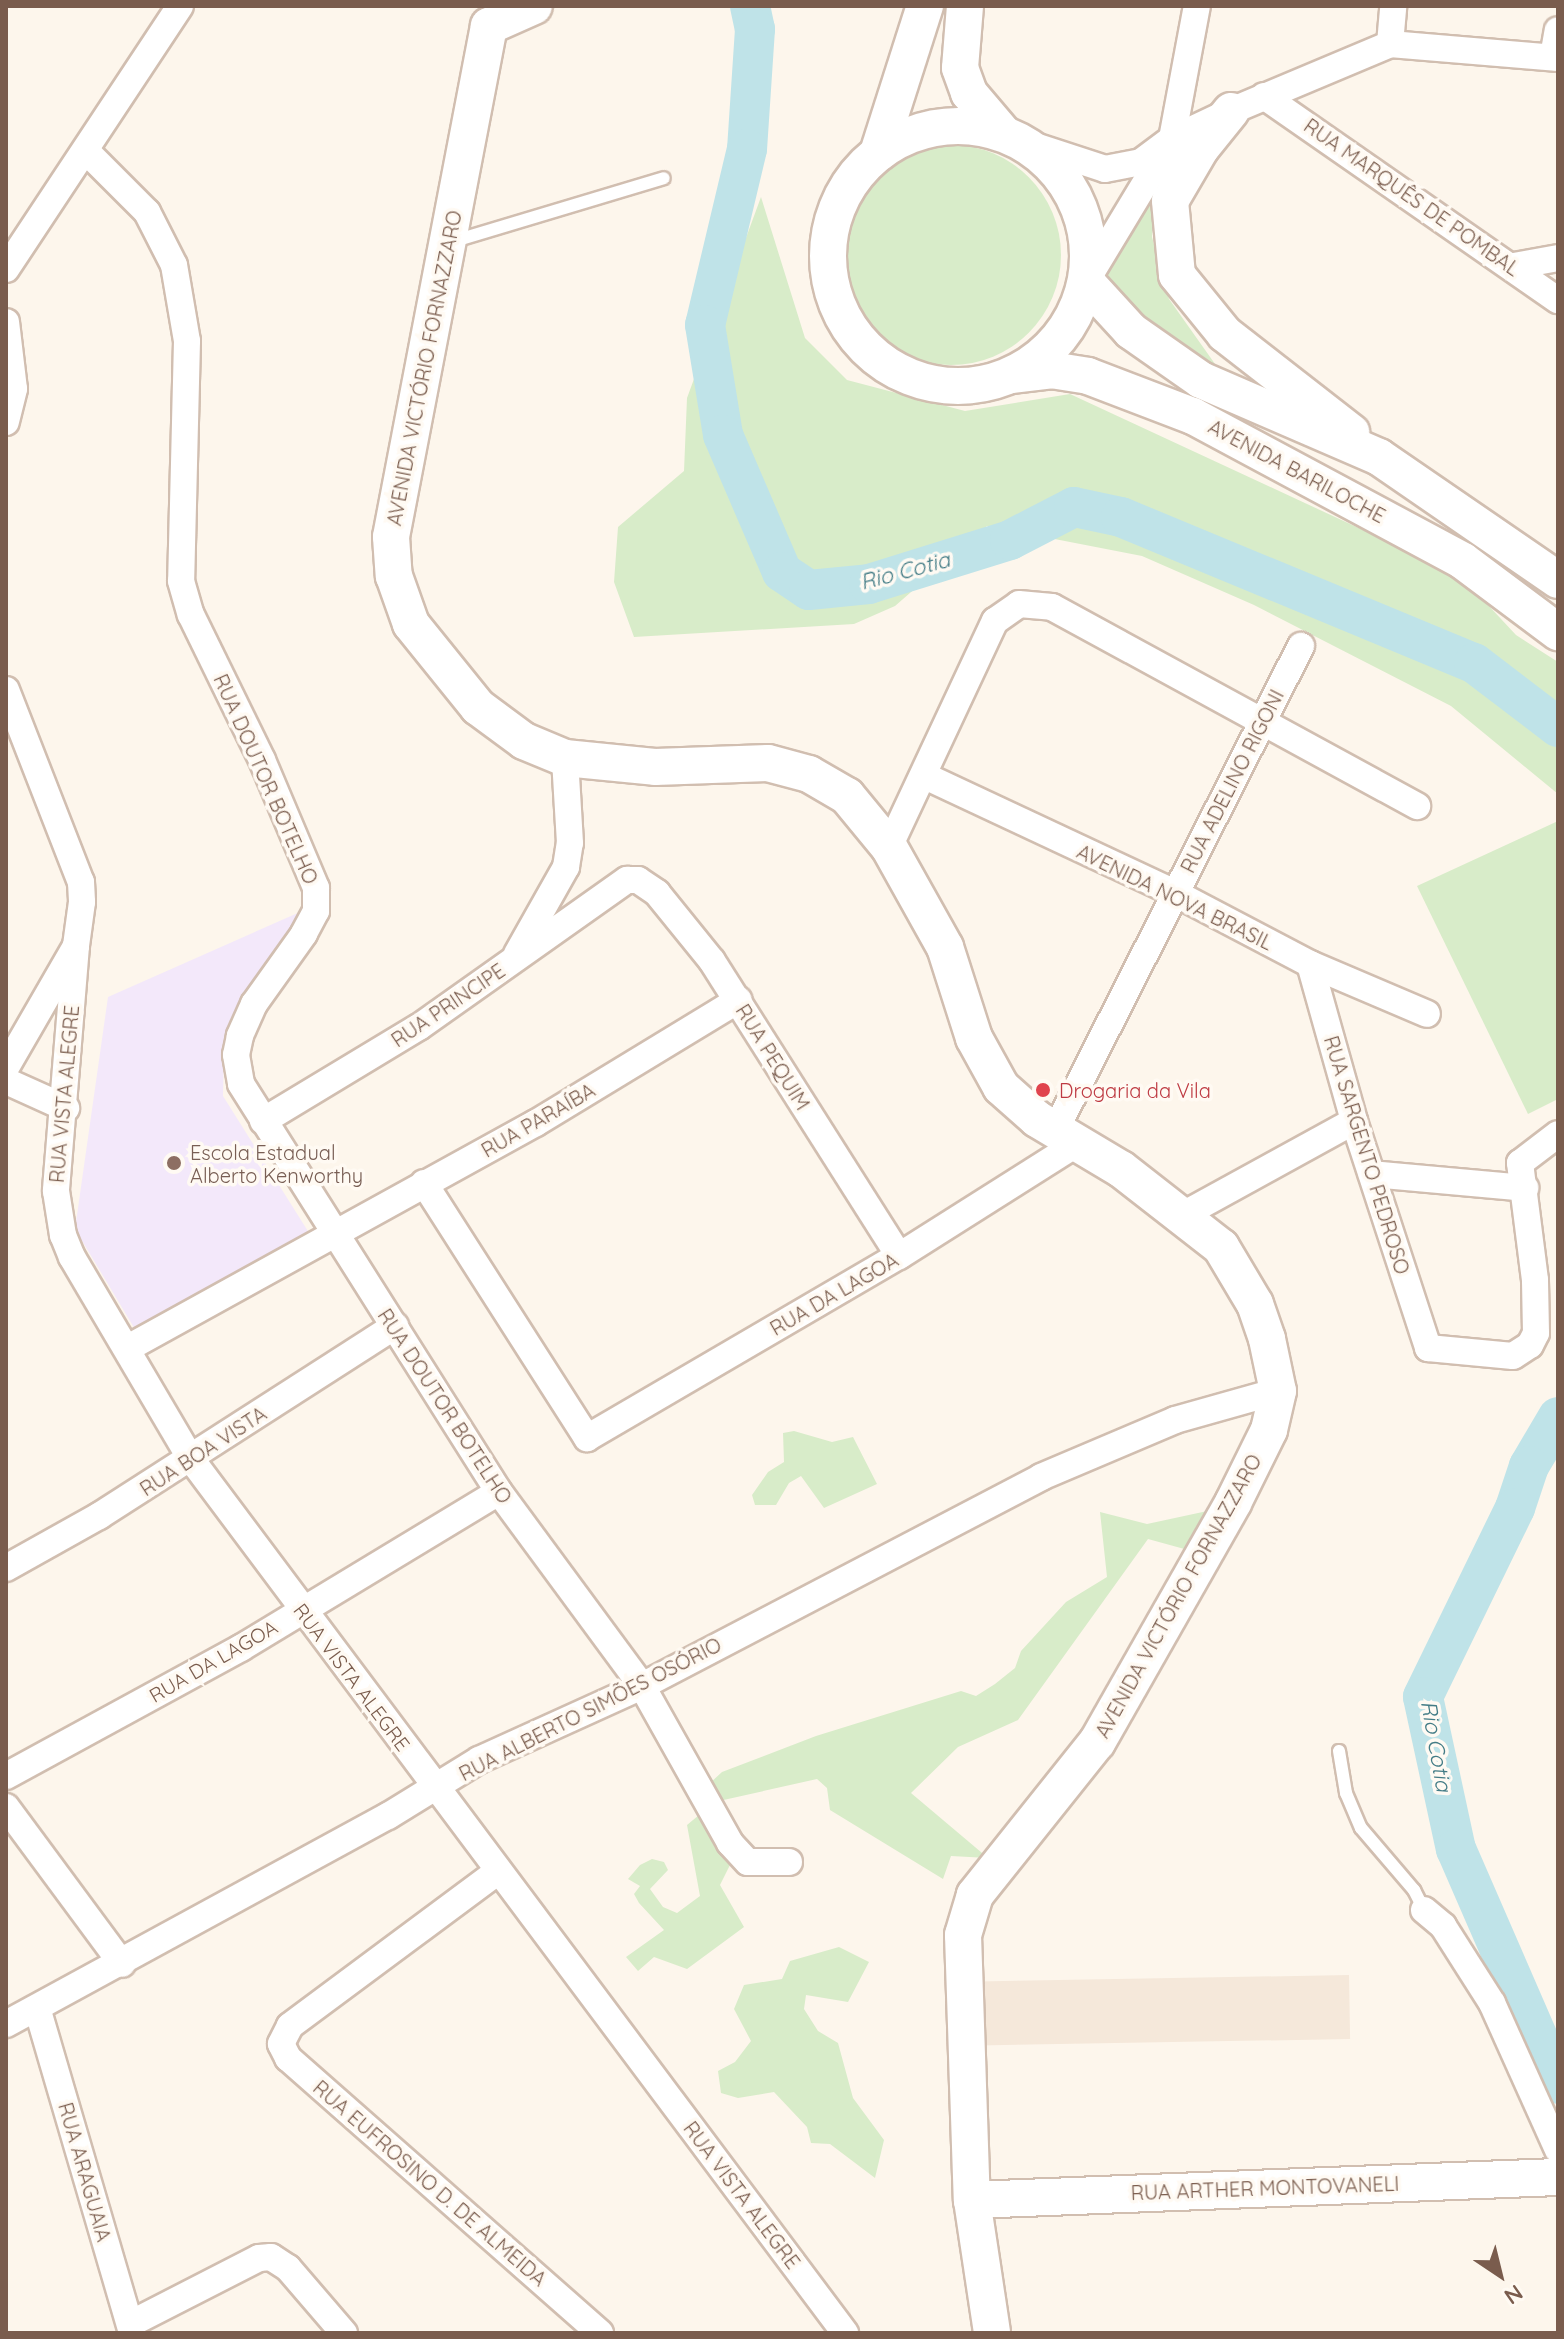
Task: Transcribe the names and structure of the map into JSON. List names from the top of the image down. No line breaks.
{"streets":{"street":["RUA MARQUÊS DE POMBAL","AVENIDA VICTÓRIO FORNAZZARO","AVENIDA BARILOCHE","RUA DOUTOR BOTELHO","RUA ADELINO RIGONI","AVENIDA NOVA BRASIL","RUA PRINCIPE","RUA PEQUIM","RUA VISTA ALEGRE","RUA PARAÍBA","RUA SARGENTO PEDROSO","RUA DA LAGOA","RUA BOA VISTA","RUA ALBERTO SIMÕES OSÓRIO","RUA ARAGUAIA","RUA EUFROSINO D. DE ALMEIDA","RUA ARTHER MONTOVANELI"]},"crossings":[["AVENIDA VICTÓRIO FORNAZZARO","RUA ADELINO RIGONI"],["AVENIDA VICTÓRIO FORNAZZARO","RUA DA LAGOA"],["AVENIDA VICTÓRIO FORNAZZARO","RUA ALBERTO SIMÕES OSÓRIO"],["AVENIDA VICTÓRIO FORNAZZARO","RUA ARTHER MONTOVANELI"],["RUA DOUTOR BOTELHO","RUA PRINCIPE"],["RUA DOUTOR BOTELHO","RUA PARAÍBA"],["RUA DOUTOR BOTELHO","RUA DA LAGOA"],["RUA DOUTOR BOTELHO","RUA BOA VISTA"],["RUA DOUTOR BOTELHO","RUA ALBERTO SIMÕES OSÓRIO"],["RUA ADELINO RIGONI","AVENIDA NOVA BRASIL"],["RUA ADELINO RIGONI","RUA DA LAGOA"],["AVENIDA NOVA BRASIL","RUA SARGENTO PEDROSO"],["RUA PRINCIPE","RUA PEQUIM"],["RUA PEQUIM","RUA PARAÍBA"],["RUA PEQUIM","RUA DA LAGOA"],["RUA VISTA ALEGRE","RUA PARAÍBA"],["RUA VISTA ALEGRE","RUA DA LAGOA"],["RUA VISTA ALEGRE","RUA BOA VISTA"],["RUA VISTA ALEGRE","RUA ALBERTO SIMÕES OSÓRIO"],["RUA VISTA ALEGRE","RUA EUFROSINO D. DE ALMEIDA"],["RUA PARAÍBA","RUA DA LAGOA"],["RUA ALBERTO SIMÕES OSÓRIO","RUA ARAGUAIA"]],"water":["Rio Cotia"],"places":["Drogaria da Vila","Escola Estadual Alberto Kenworthy"],"north":"bottom right"}
